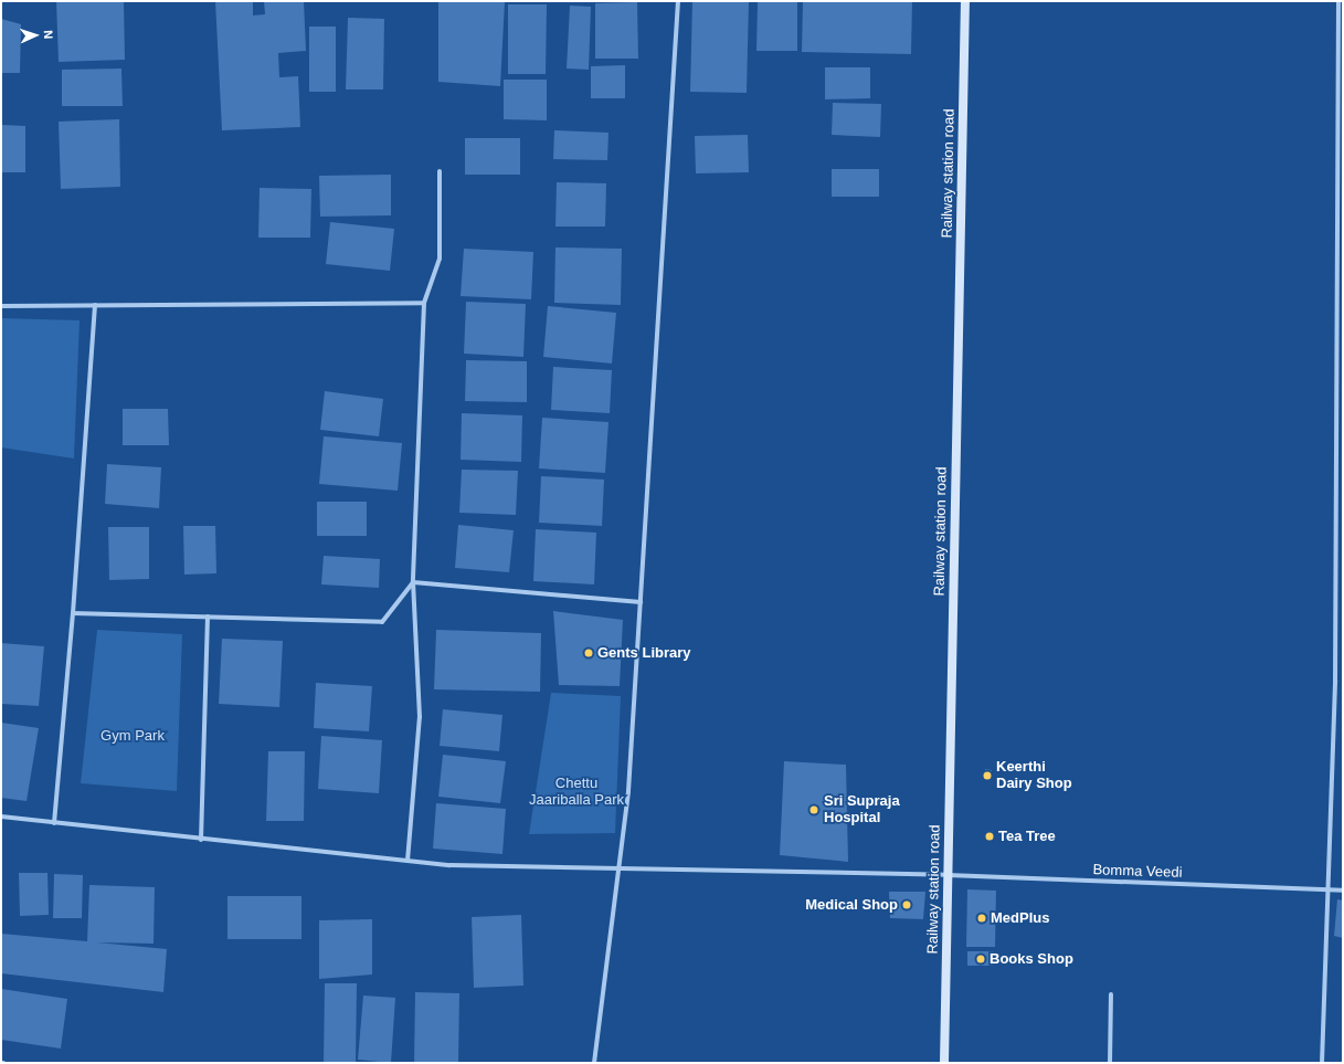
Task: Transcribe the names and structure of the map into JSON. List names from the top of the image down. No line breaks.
{"streets":{"street":["Railway station road","Bomma Veedi"]},"crossings":[["Railway station road","Bomma Veedi"]],"parks":["Gym Park","Chettu Jaariballa Park"],"places":["Gents Library","Keerthi Dairy Shop","Sri Supraja Hospital","Tea Tree","Medical Shop","MedPlus","Books Shop"],"north":"right"}
